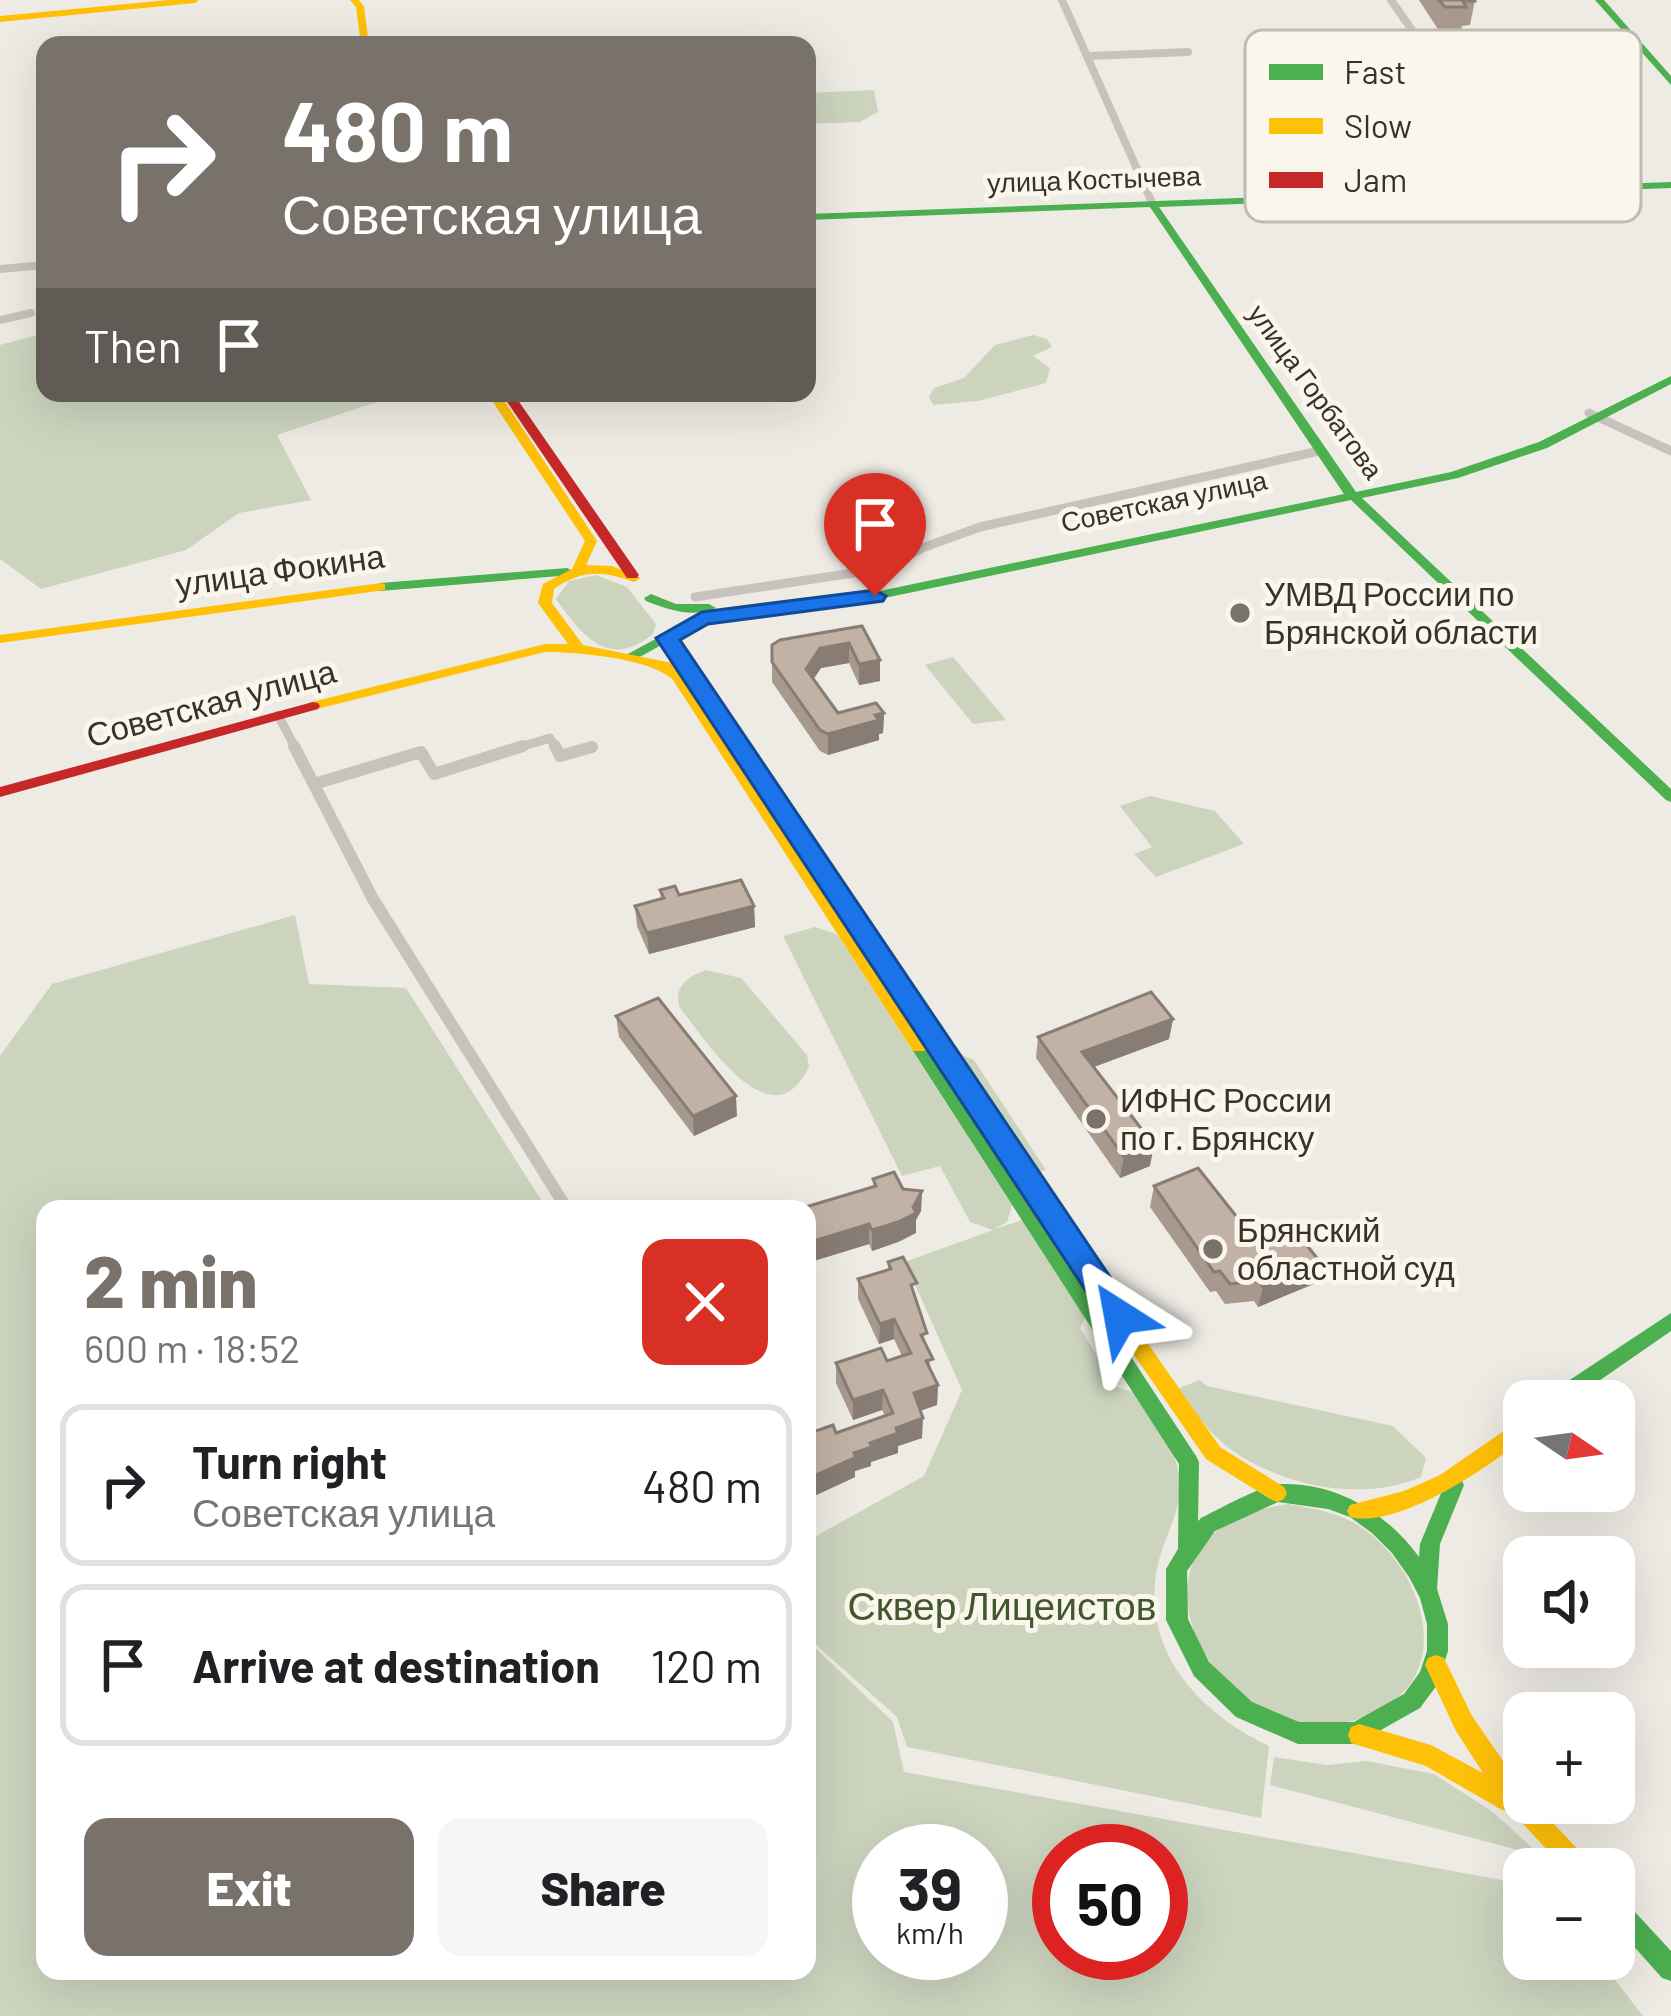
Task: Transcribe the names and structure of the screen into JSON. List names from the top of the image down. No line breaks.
{"streets":{"main road":["улица Костычева","улица Горбатова","Советская улица","улица Фокина"]},"crossings":[["улица Костычева","улица Горбатова"],["улица Горбатова","Советская улица"],["Советская улица","улица Фокина"]],"parks":["Сквер Лицеистов"],"places":["УМВД России по Брянской области","ИФНС России по г. Брянску","Брянский областной суд"],"legend":["Fast","Slow","Jam"],"north":"right","page":{"turn":["480 m","Советская улица"],"then":"Then","heading":["2 min","600 m · 18:52"],"map_buttons":["+","−"],"list":[{"name":"Turn right","note":"Советская улица","value":"480 m"},{"name":"Arrive at destination","value":"120 m"}],"buttons":["Exit","Share"],"speed":"39 km/h","limit":"50"}}
